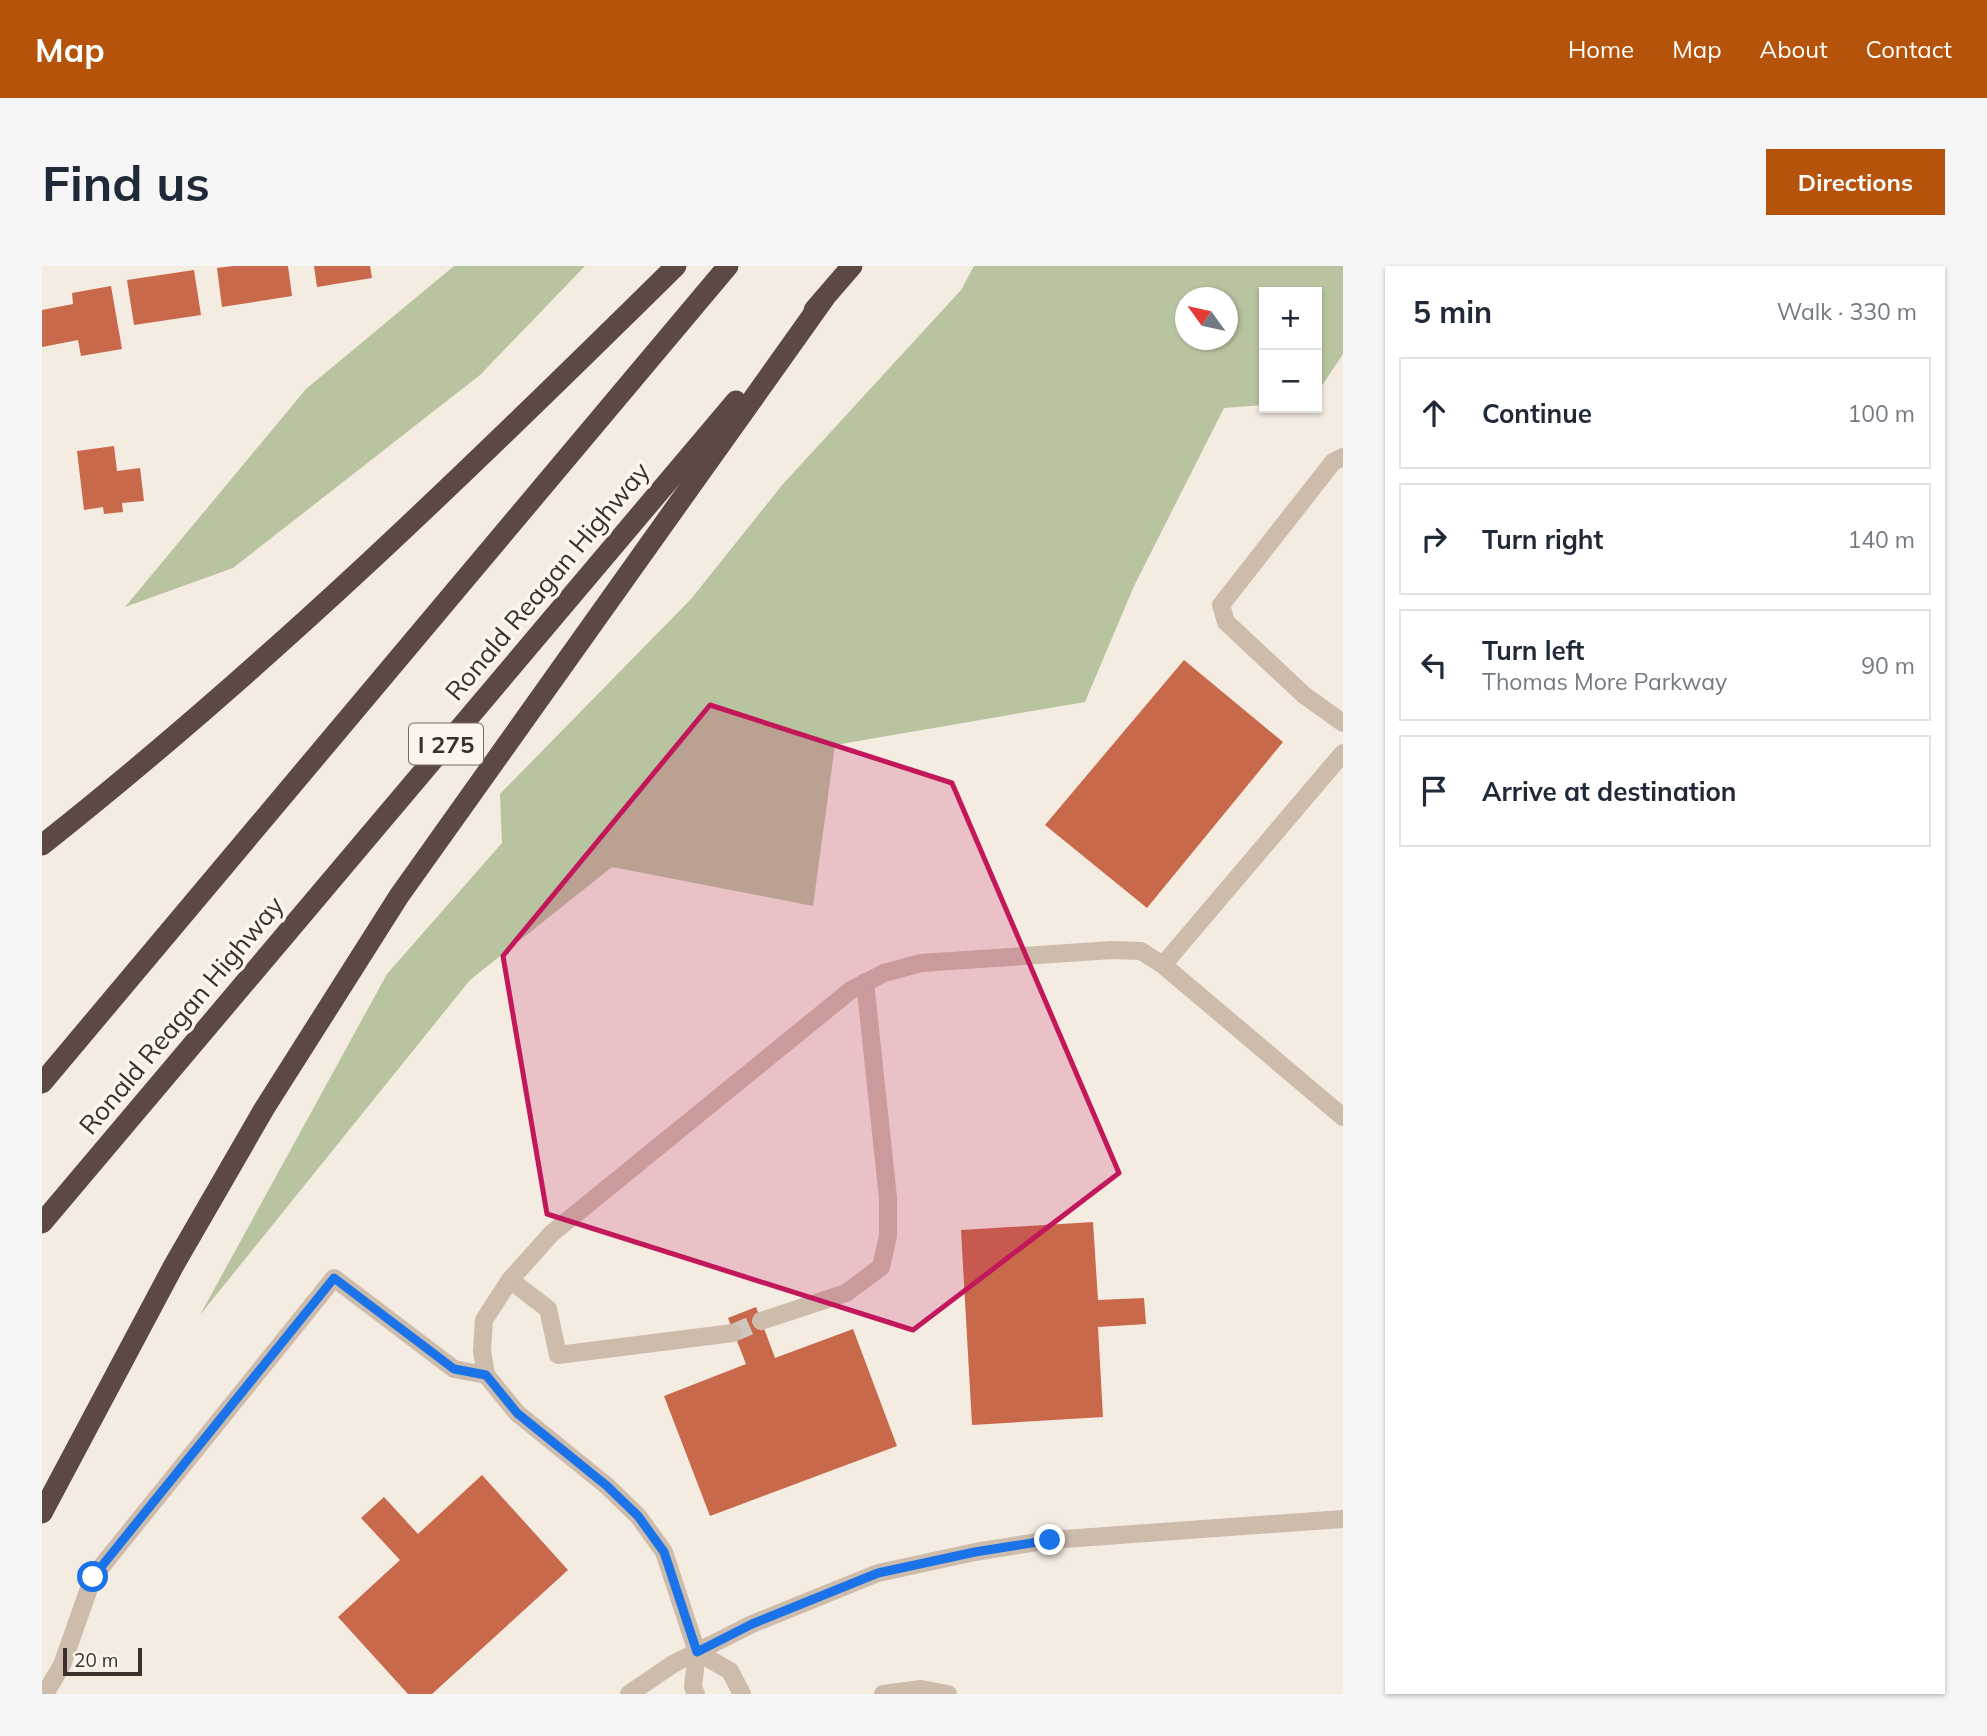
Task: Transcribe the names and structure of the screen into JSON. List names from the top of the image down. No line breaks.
{"streets":{"highway":["Ronald Reagan Highway","I 275"]},"scale_bar":"20 m","north":"top left","page":{"header":"Map","nav":["Home","Map","About","Contact"],"buttons":"Directions","title":"Find us","heading":["5 min","Walk · 330 m"],"map_buttons":["+","−"],"list":[["Continue","100 m"],["Turn right","140 m"],["Turn left","Thomas More Parkway","90 m"],"Arrive at destination"],"scale":"20 m"}}
